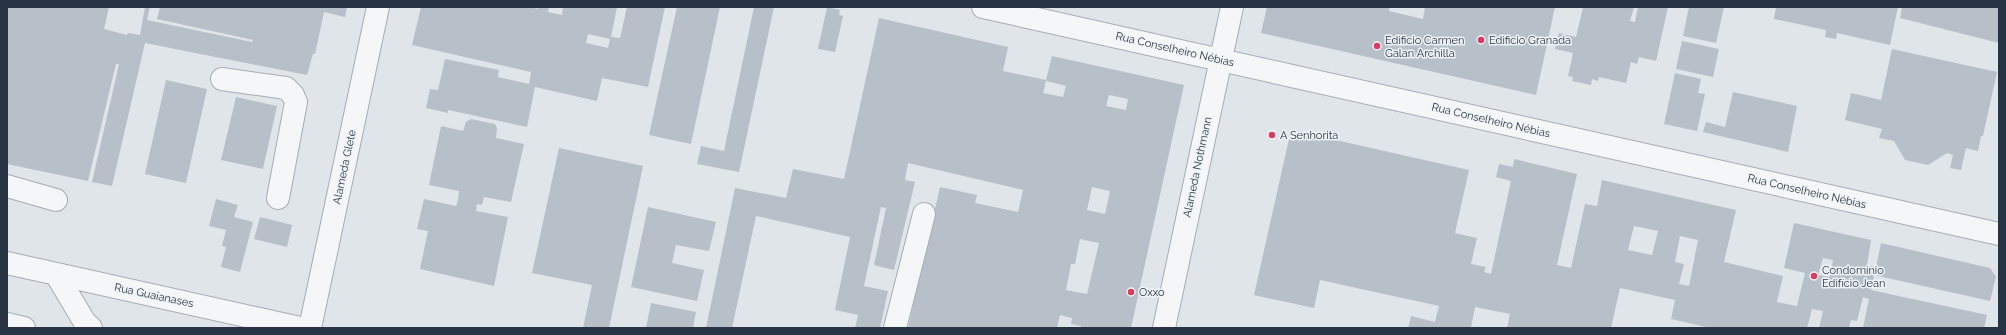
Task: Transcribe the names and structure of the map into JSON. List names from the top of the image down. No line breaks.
{"streets":{"street":["Rua Conselheiro Nébias","Alameda Glete","Alameda Nothmann","Rua Guaianases"]},"crossings":[["Rua Conselheiro Nébias","Alameda Nothmann"]],"places":["Edificio Granada","Edificio Carmen Galan Archilla","A Senhorita","Condomínio Edifício Jean","Oxxo"]}
